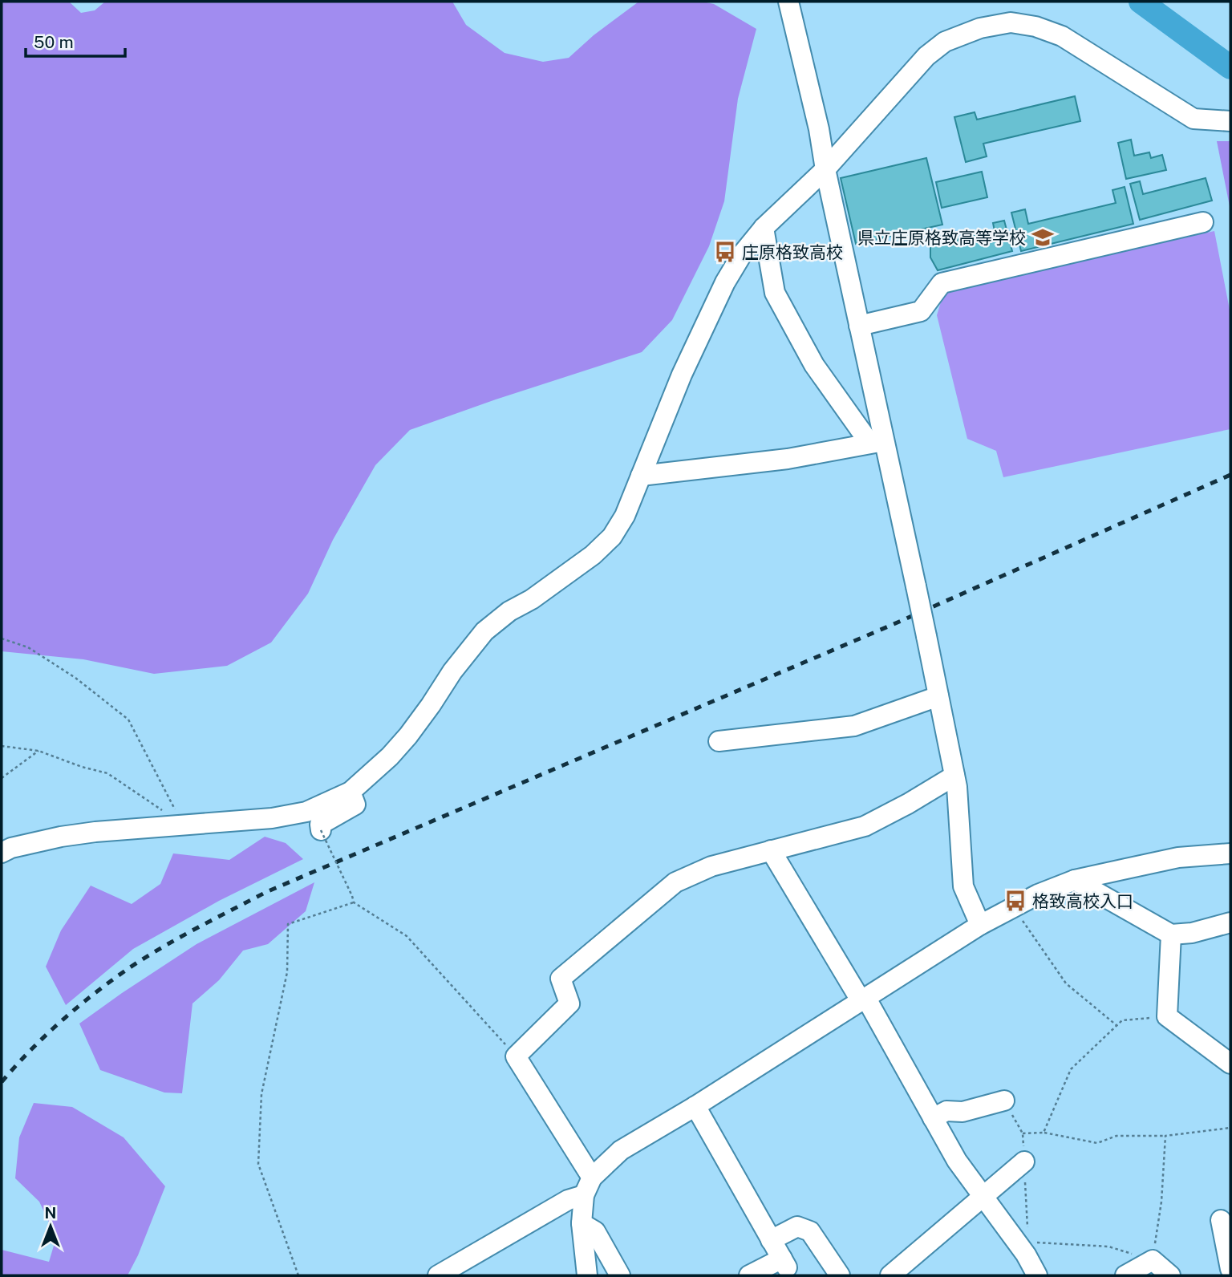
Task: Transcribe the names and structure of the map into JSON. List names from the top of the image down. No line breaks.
{"places":{"school or university":["県立庄原格致高等学校"],"bus stop":["庄原格致高校","格致高校入口"]},"scale_bar":"50 m","north":"top"}
